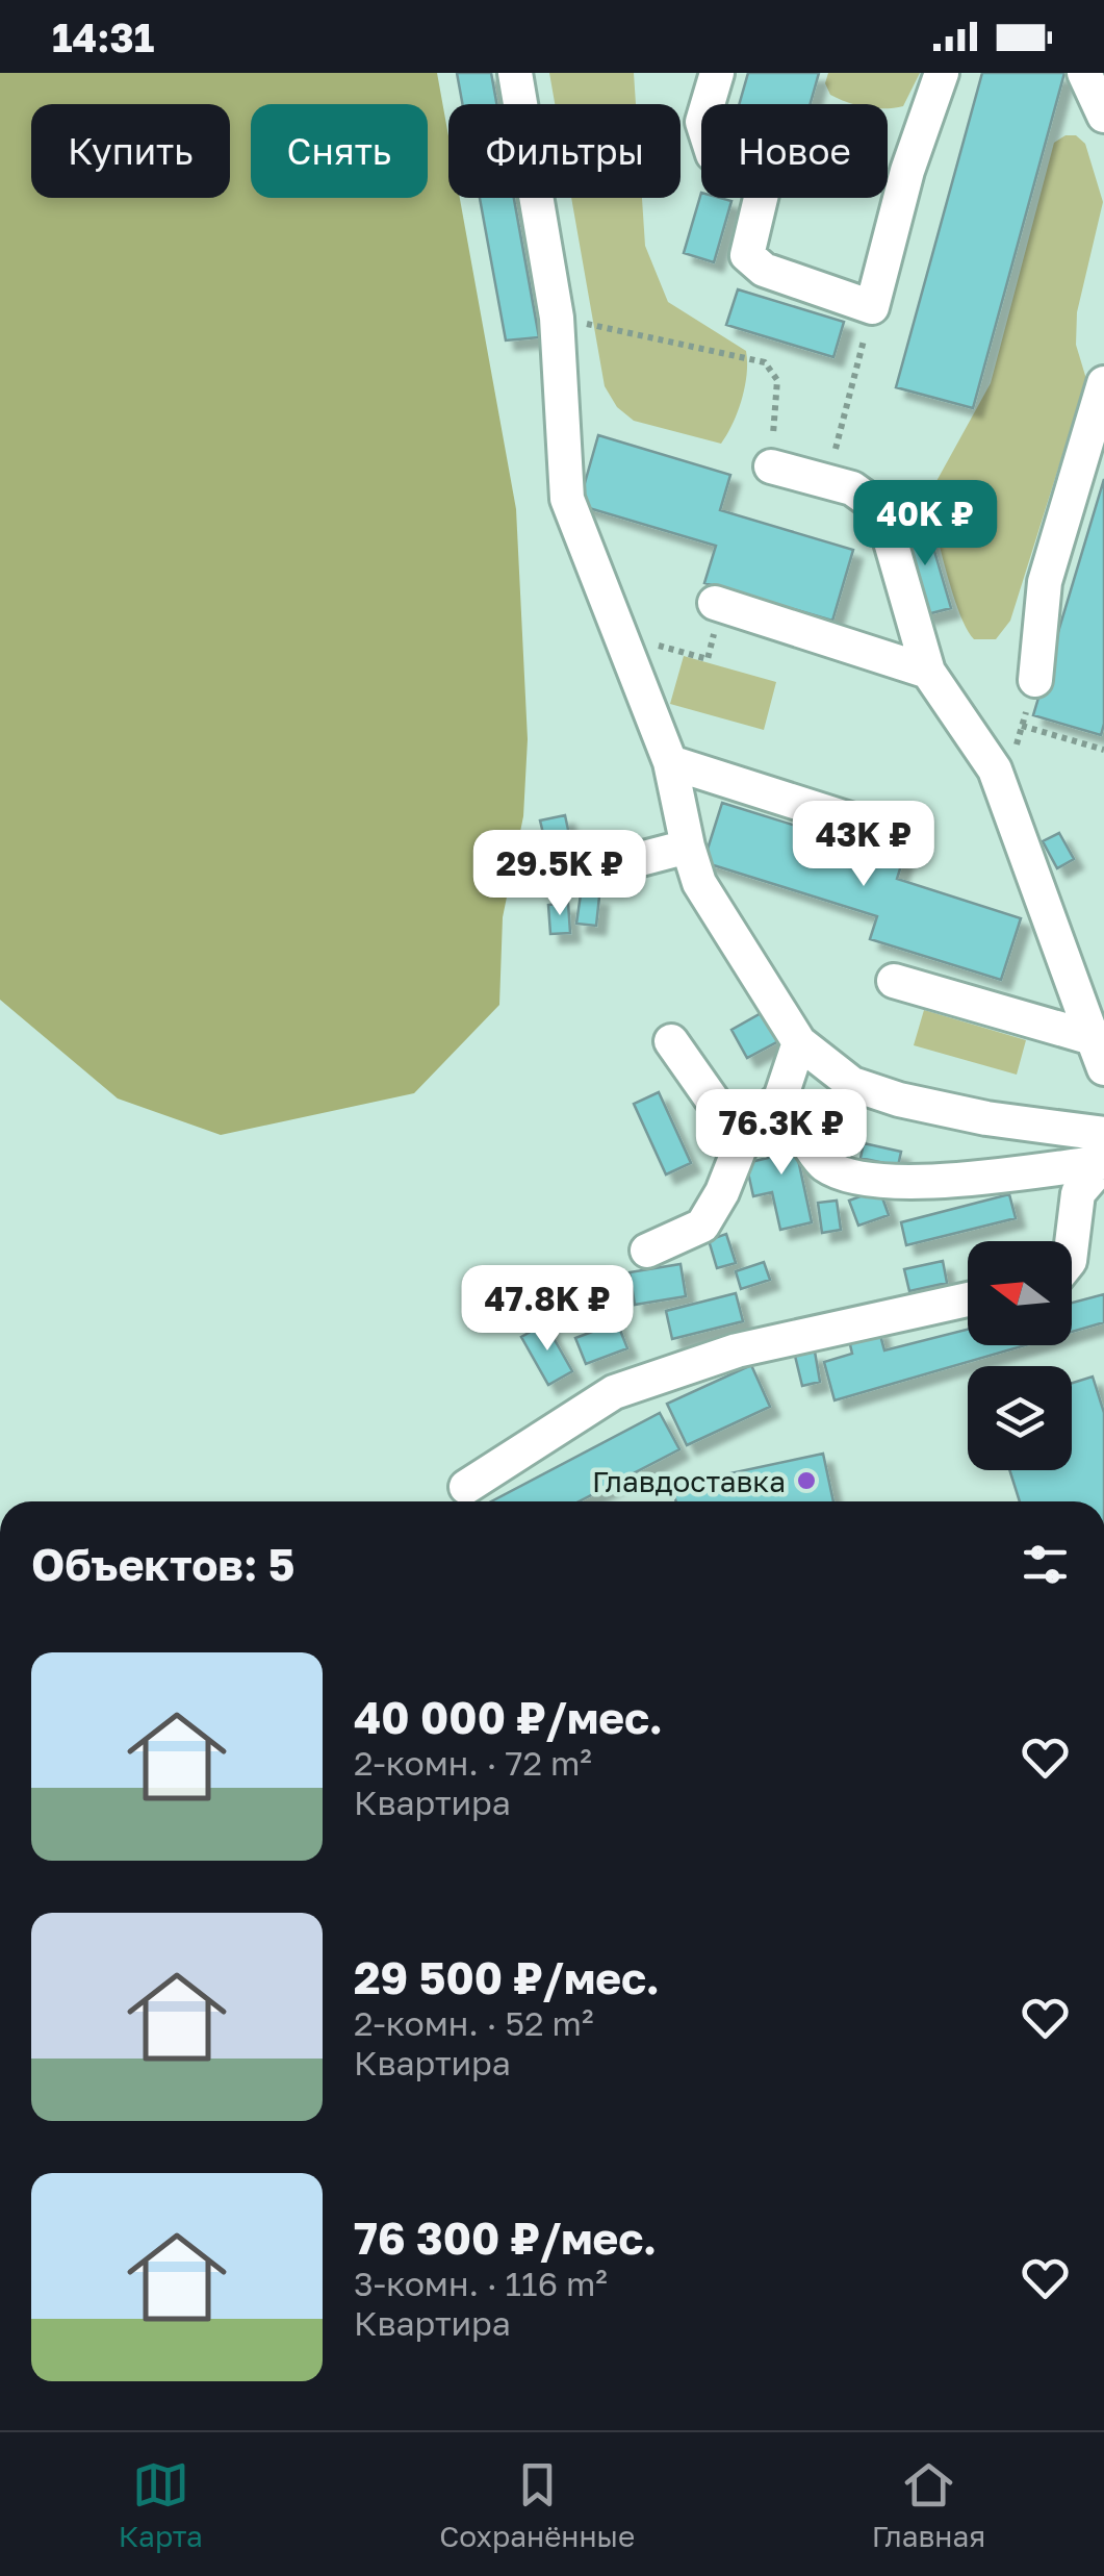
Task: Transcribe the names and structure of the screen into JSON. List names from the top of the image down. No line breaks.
{"places":["Главдоставка"],"north":"left","page":{"status":"14:31","chip":["Купить","Снять","Фильтры","Новое"],"price":["40K ₽","43K ₽","29.5K ₽","76.3K ₽","47.8K ₽"],"heading":"Объектов: 5","list":[{"name":"40 000 ₽/мес.","note":"2-комн. · 72 m² · Квартира"},{"name":"29 500 ₽/мес.","note":"2-комн. · 52 m² · Квартира"},{"name":"76 300 ₽/мес.","note":"3-комн. · 116 m² · Квартира"}],"tabs":["Карта","Сохранённые","Главная"]}}
